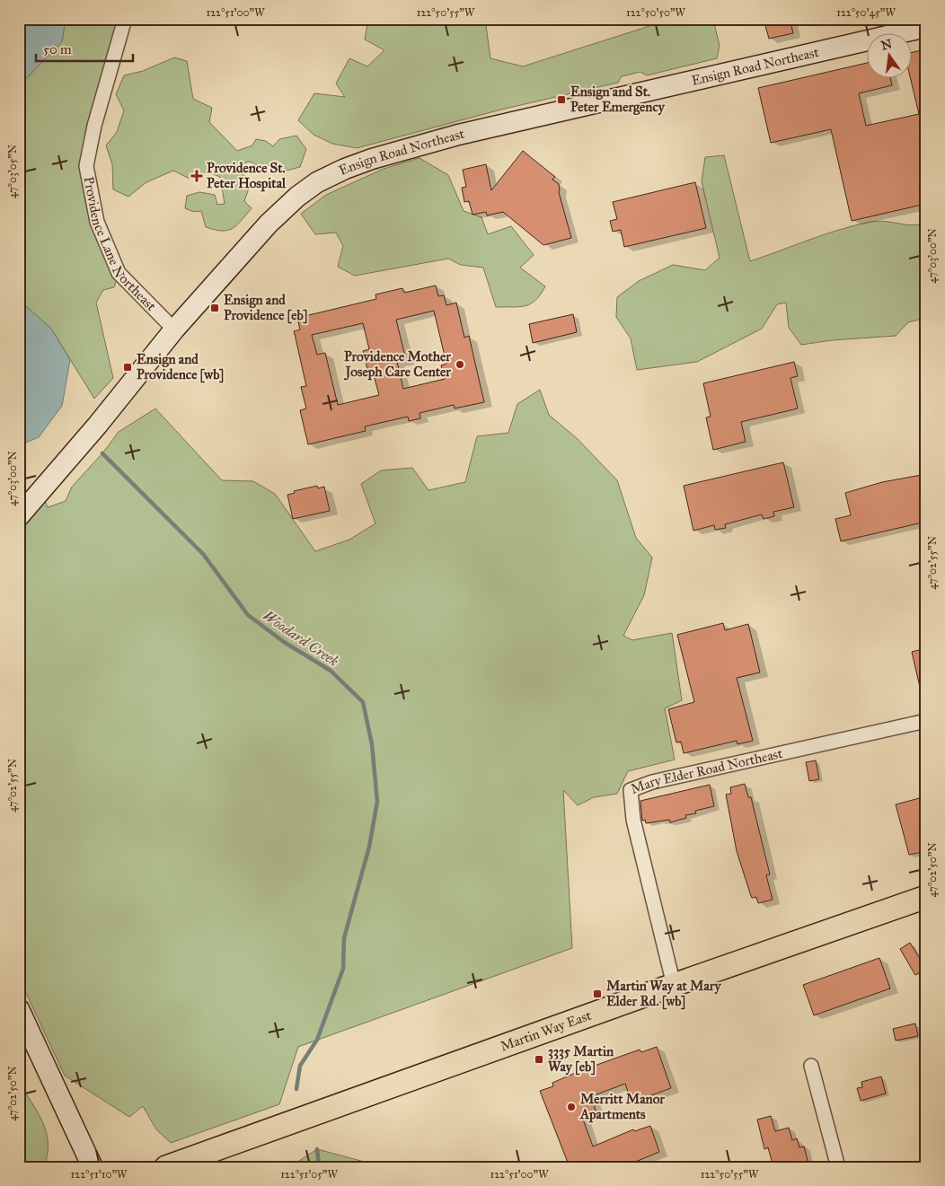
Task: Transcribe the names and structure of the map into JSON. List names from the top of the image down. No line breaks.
{"streets":{"main road":["Martin Way East"],"street":["Ensign Road Northeast","Providence Lane Northeast","Mary Elder Road Northeast"]},"crossings":[["Ensign Road Northeast","Providence Lane Northeast"],["Mary Elder Road Northeast","Martin Way East"]],"water":["Woodard Creek"],"places":{"transit":["Ensign and St. Peter Emergency","Ensign and Providence [eb]","Ensign and Providence [wb]","Martin Way at Mary Elder Rd. [wb]","3335 Martin Way [eb]"],"health":["Providence St. Peter Hospital"],"other":["Providence Mother Joseph Care Center","Merritt Manor Apartments"]},"scale_bar":"50 m","north":"top","coordinates":["122°51'00\"W","122°50'55\"W","122°50'50\"W","122°50'45\"W","47°03'05\"N","47°03'00\"N","47°02'55\"N","47°02'50\"N","122°51'10\"W","122°51'05\"W"]}
